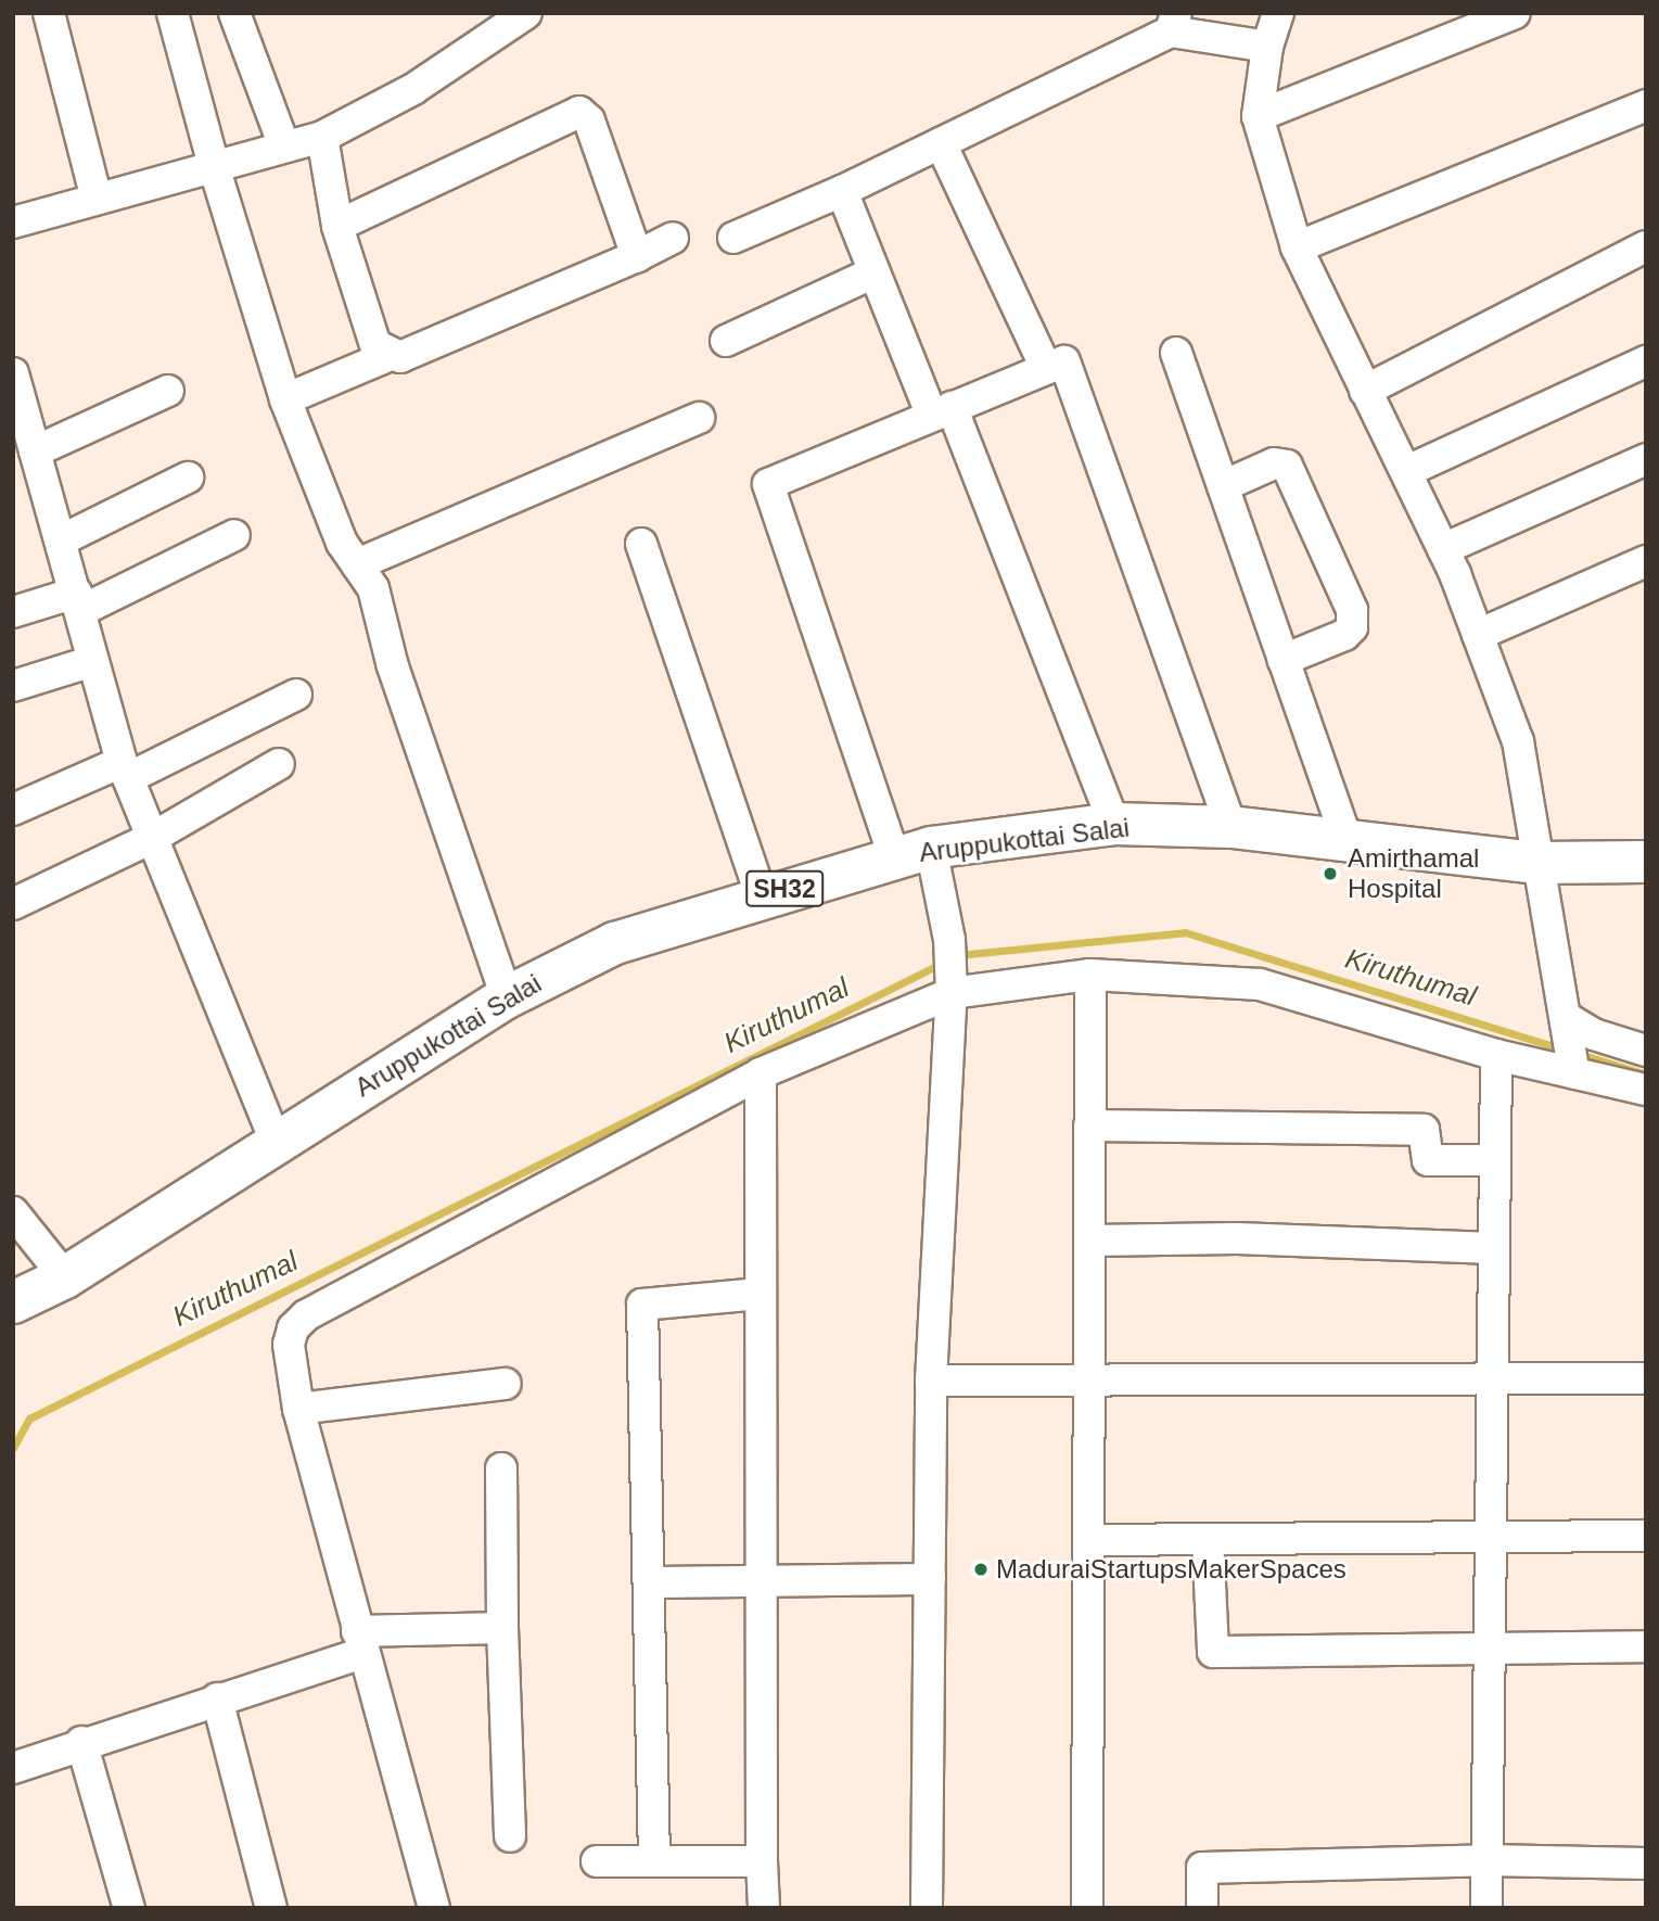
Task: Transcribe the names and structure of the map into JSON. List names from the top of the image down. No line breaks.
{"streets":{"main road":["Aruppukottai Salai","SH32"]},"water":["Kiruthumal"],"places":["Amirthamal Hospital","MaduraiStartupsMakerSpaces"]}
